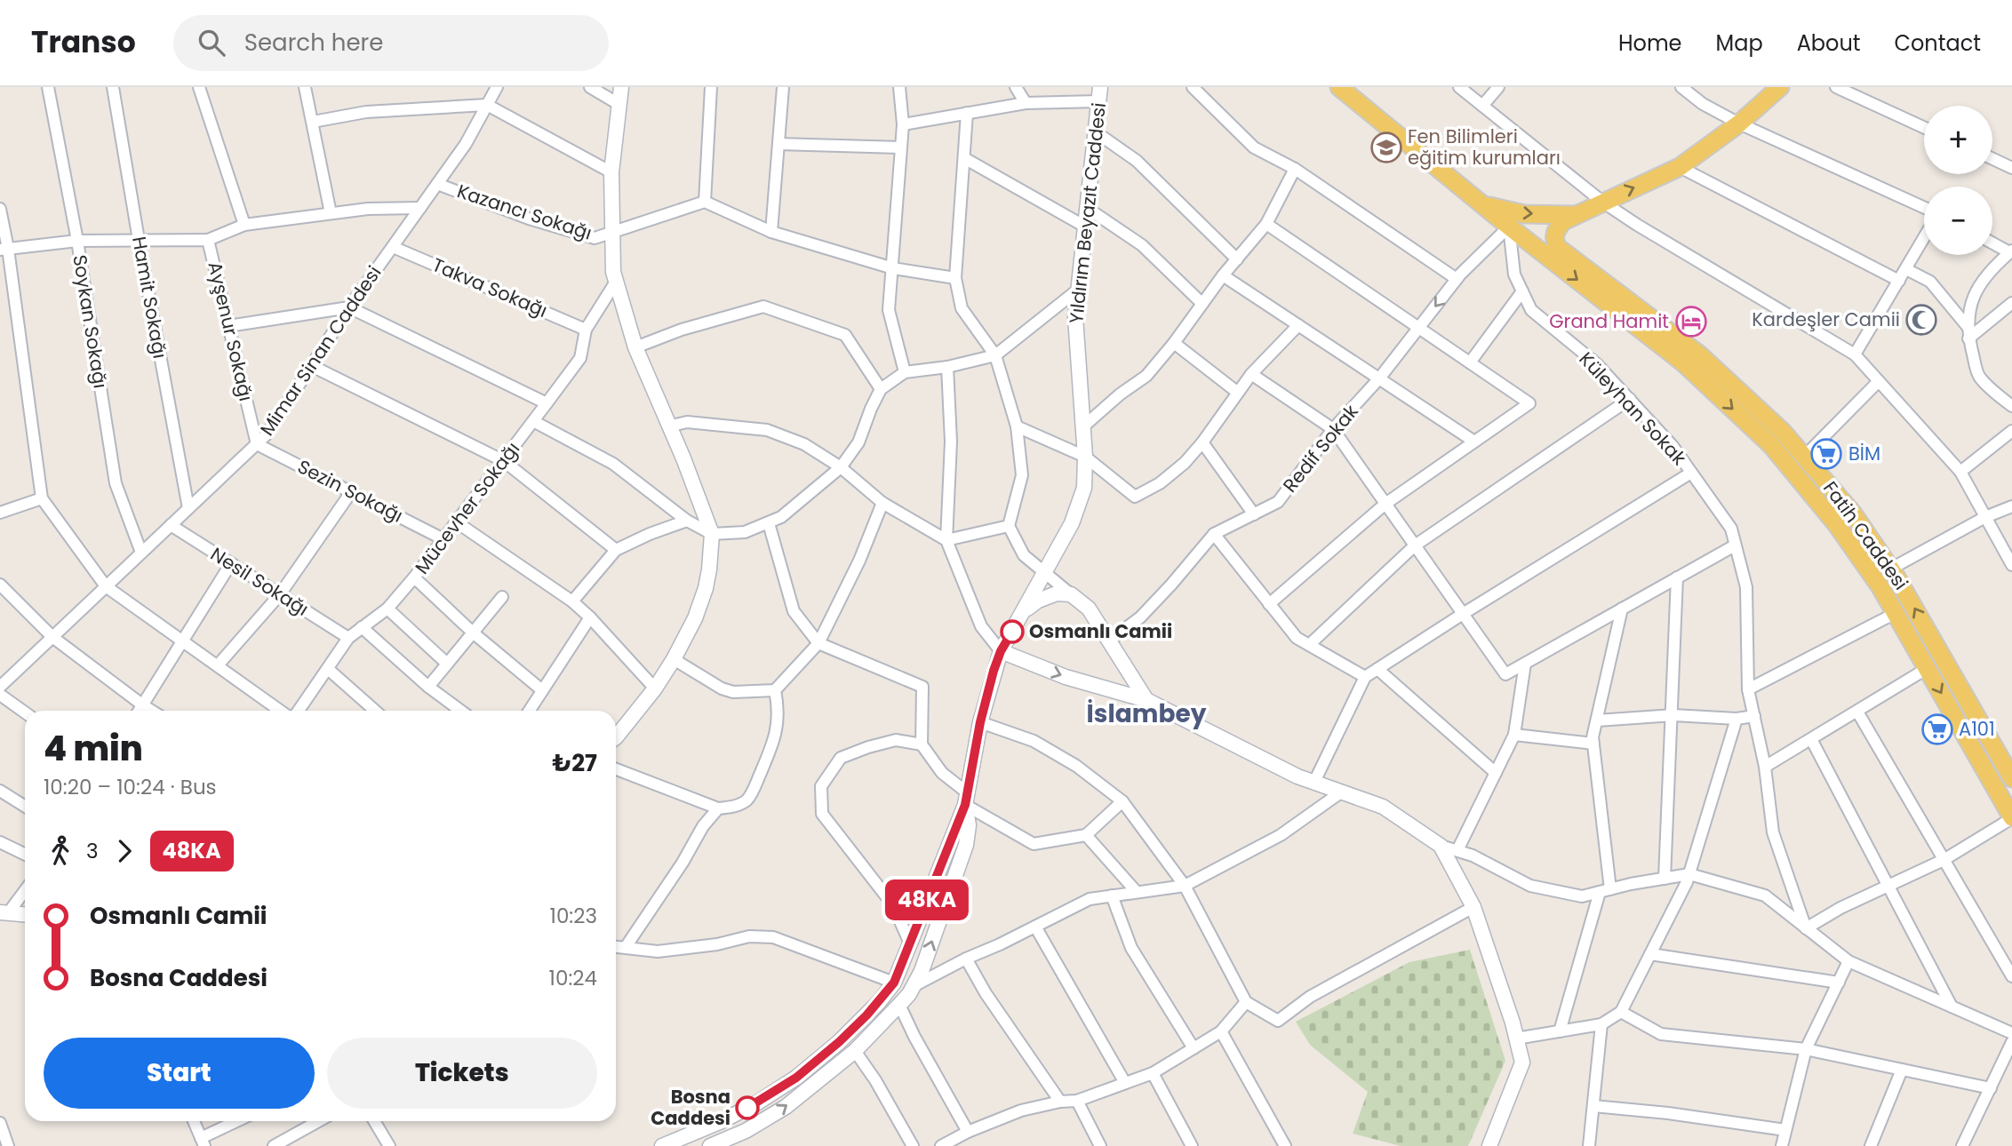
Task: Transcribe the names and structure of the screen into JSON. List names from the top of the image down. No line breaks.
{"streets":{"main road":["Yıldırım Beyazıt Caddesi","Fatih Caddesi"],"street":["Kazancı Sokağı","Takva Sokağı","Hamit Sokağı","Soykan Sokağı","Ayşenur Sokağı","Mimar Sinan Caddesi","Küleyhan Sokak","Redif Sokak","Sezin Sokağı","Mücevher Sokağı","Nesil Sokağı"]},"crossings":[["Kazancı Sokağı","Mimar Sinan Caddesi"],["Takva Sokağı","Mimar Sinan Caddesi"],["Takva Sokağı","Mücevher Sokağı"],["Hamit Sokağı","Ayşenur Sokağı"],["Hamit Sokağı","Mimar Sinan Caddesi"],["Soykan Sokağı","Ayşenur Sokağı"],["Soykan Sokağı","Mimar Sinan Caddesi"],["Ayşenur Sokağı","Mimar Sinan Caddesi"],["Ayşenur Sokağı","Sezin Sokağı"],["Mimar Sinan Caddesi","Sezin Sokağı"],["Mimar Sinan Caddesi","Nesil Sokağı"],["Küleyhan Sokak","Redif Sokak"],["Küleyhan Sokak","Fatih Caddesi"],["Redif Sokak","Fatih Caddesi"],["Sezin Sokağı","Mücevher Sokağı"],["Mücevher Sokağı","Nesil Sokağı"]],"districts":["İslambey"],"places":{"school or university":["Fen Bilimleri eğitim kurumları"],"mosque":["Kardeşler Camii"],"hotel":["Grand Hamit"],"supermarket":["BİM","A101"],"other":["Osmanlı Camii","Bosna Caddesi"]},"lines":["bus line 48KA"],"page":{"header":"Transo","search":"Search here","nav":["Home","Map","About","Contact"],"on_map":"48KA","map_buttons":["+","−"],"heading":["4 min","10:20 – 10:24 · Bus","₺27"],"legs":["3","48KA"],"list":[{"name":"Osmanlı Camii","value":"10:23"},{"name":"Bosna Caddesi","value":"10:24"}],"buttons":["Start","Tickets"]}}
